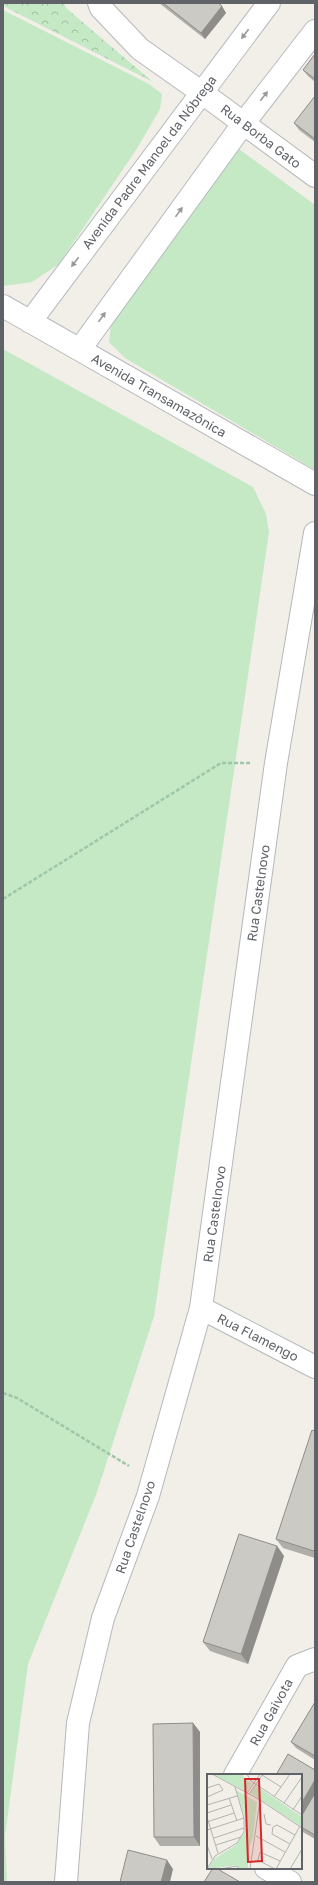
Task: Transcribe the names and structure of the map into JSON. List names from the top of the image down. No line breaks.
{"streets":{"street":["Rua Borba Gato","Avenida Padre Manoel da Nóbrega","Avenida Transamazônica","Rua Castelnovo","Rua Flamengo","Rua Gaivota"]},"crossings":[["Rua Borba Gato","Avenida Padre Manoel da Nóbrega"],["Avenida Padre Manoel da Nóbrega","Avenida Transamazônica"],["Rua Castelnovo","Rua Flamengo"]]}
